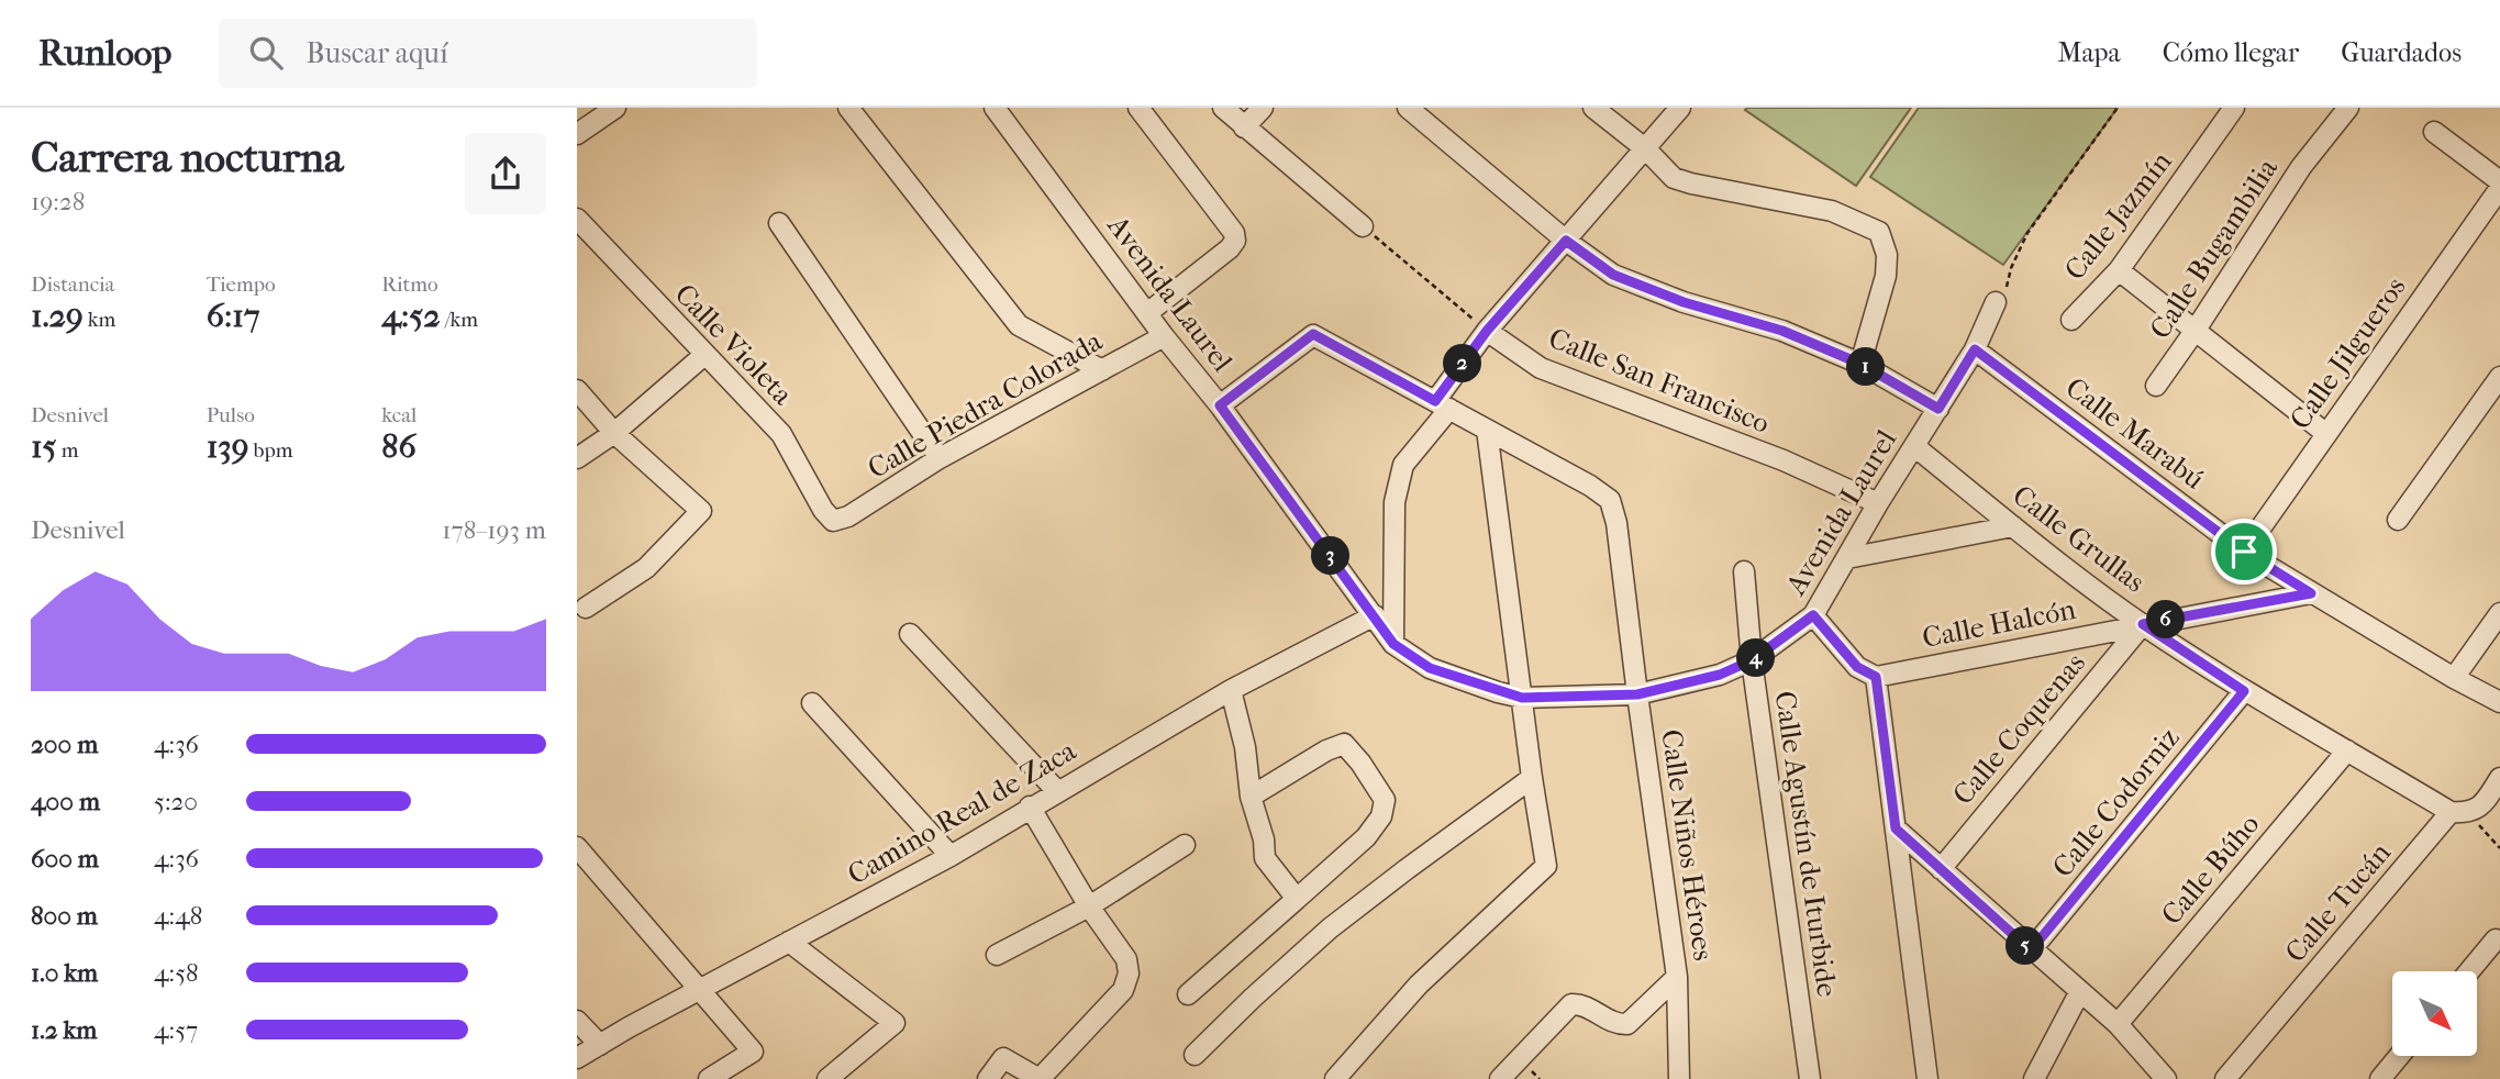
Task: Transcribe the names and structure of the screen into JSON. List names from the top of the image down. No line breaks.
{"streets":{"street":["Calle Jazmín","Calle Bugambilia","Avenida Laurel","Calle Violeta","Calle Jilgueros","Calle San Francisco","Calle Piedra Colorada","Calle Marabú","Calle Grullas","Calle Halcón","Calle Coquenas","Calle Codorniz","Camino Real de Zaca","Calle Agustín de Iturbide","Calle Niños Héroes","Calle Búho","Calle Tucán"]},"crossings":[["Avenida Laurel","Calle San Francisco"],["Avenida Laurel","Calle Piedra Colorada"],["Avenida Laurel","Calle Marabú"],["Avenida Laurel","Calle Grullas"],["Avenida Laurel","Camino Real de Zaca"],["Avenida Laurel","Calle Agustín de Iturbide"],["Avenida Laurel","Calle Niños Héroes"],["Calle Violeta","Calle Piedra Colorada"],["Calle Jilgueros","Calle Marabú"],["Calle Marabú","Calle Halcón"],["Calle Grullas","Calle Halcón"],["Calle Grullas","Calle Coquenas"],["Calle Grullas","Calle Codorniz"],["Calle Grullas","Calle Búho"],["Calle Grullas","Calle Tucán"],["Calle Halcón","Calle Coquenas"]],"north":"bottom right","page":{"header":"Runloop","search":"Buscar aquí","nav":["Mapa","Cómo llegar","Guardados"],"heading":["Carrera nocturna","19:28"],"stats":[["Distancia","1.29 km"],["Tiempo","6:17"],["Ritmo","4:52 /km"],["Desnivel","15 m"],["Pulso","139 bpm"],["kcal","86"]],"pins":["2","1","3","6","4","5"],"chart":["Desnivel","178–193 m"],"list":[{"name":"200 m","note":"4:36"},{"name":"400 m","note":"5:20"},{"name":"600 m","note":"4:36"},{"name":"800 m","note":"4:48"},{"name":"1.0 km","note":"4:58"},{"name":"1.2 km","note":"4:57"}]}}
